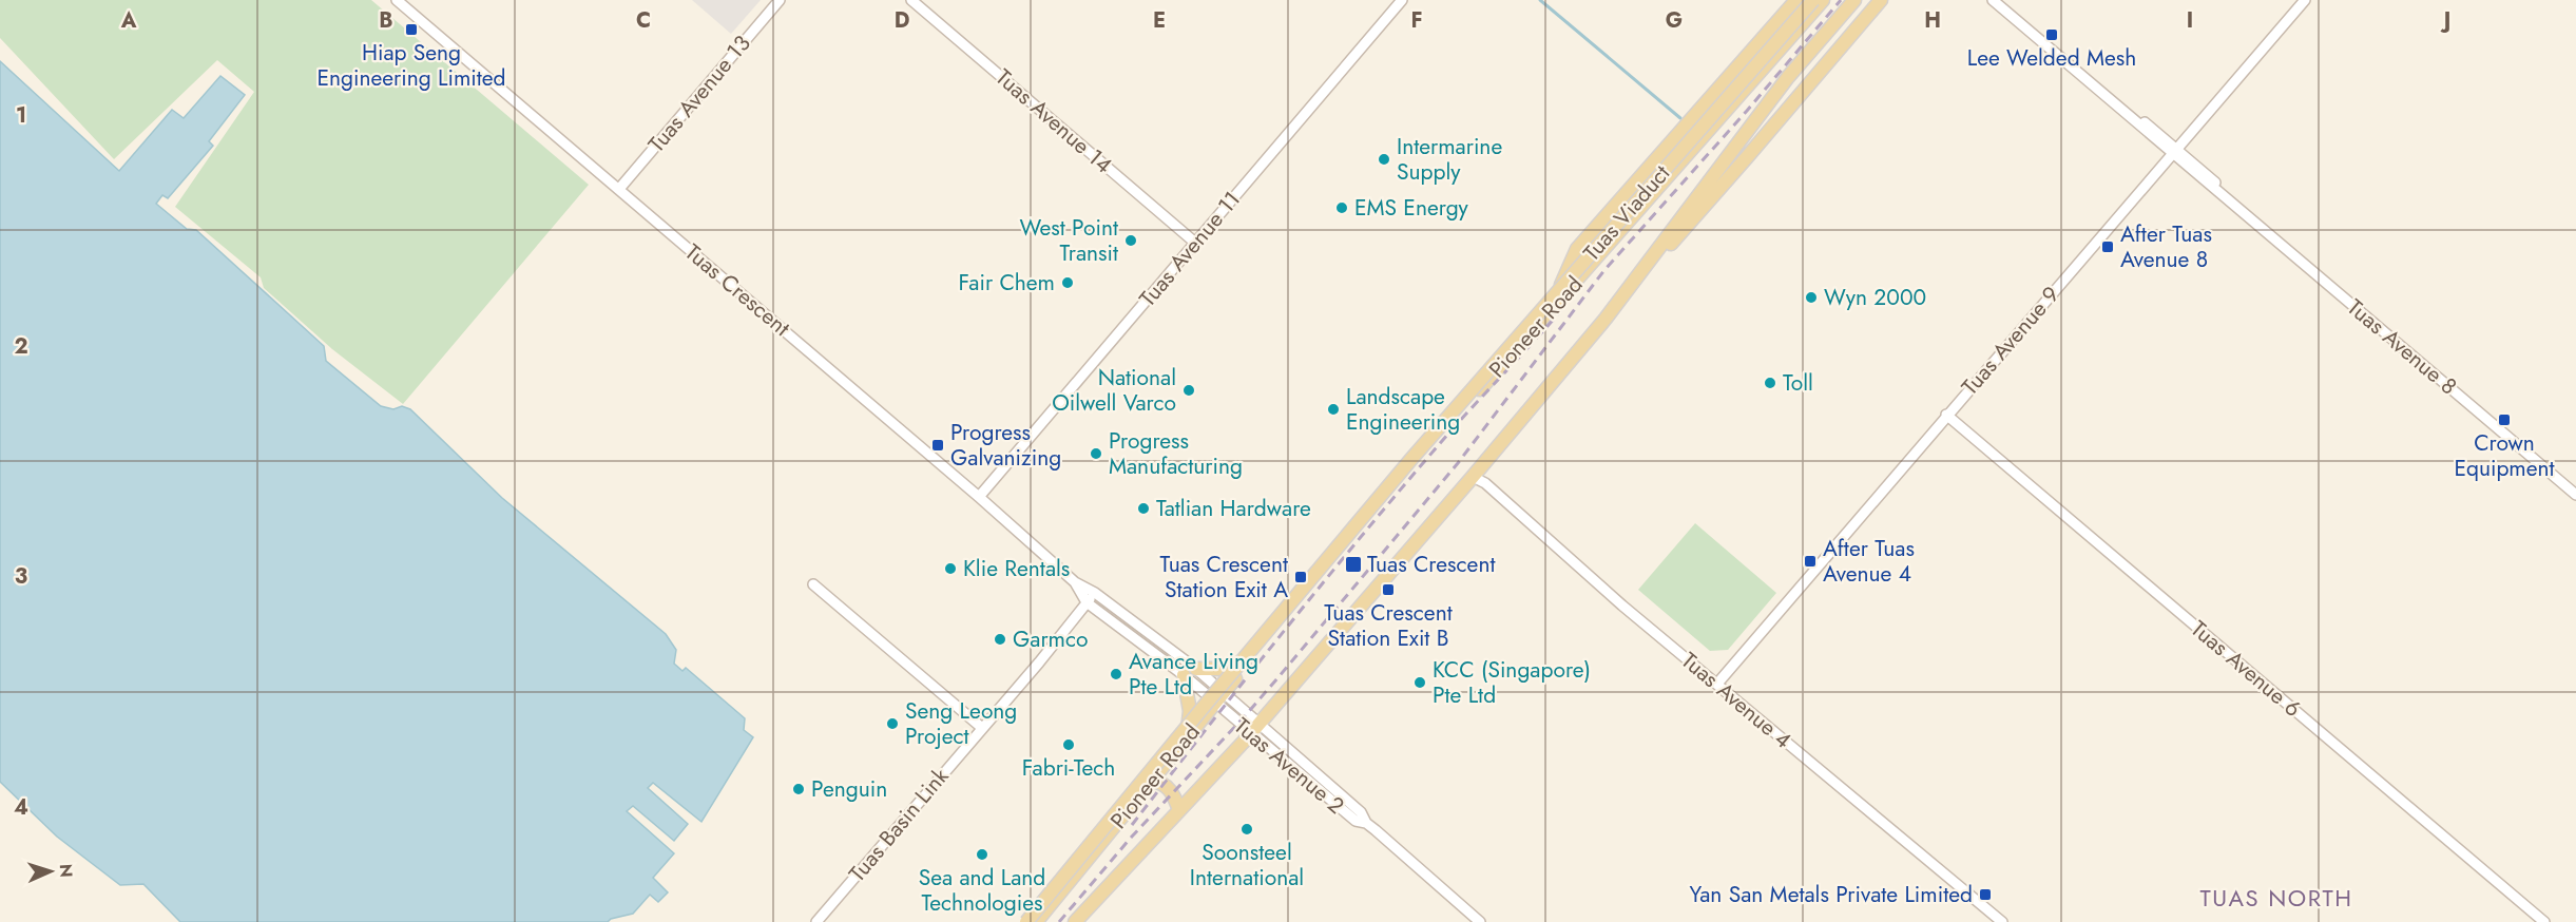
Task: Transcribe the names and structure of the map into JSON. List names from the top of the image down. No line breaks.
{"streets":{"main road":["Tuas Viaduct","Pioneer Road"],"street":["Tuas Avenue 13","Tuas Avenue 14","Tuas Avenue 11","Tuas Crescent","Tuas Avenue 9","Tuas Avenue 8","Tuas Avenue 6","Tuas Avenue 4","Tuas Avenue 2","Tuas Basin Link"]},"crossings":[["Tuas Avenue 13","Tuas Crescent"],["Tuas Avenue 14","Tuas Avenue 11"],["Tuas Avenue 11","Tuas Crescent"],["Tuas Crescent","Pioneer Road"],["Tuas Crescent","Tuas Avenue 2"],["Tuas Crescent","Tuas Basin Link"],["Pioneer Road","Tuas Avenue 4"],["Pioneer Road","Tuas Avenue 2"],["Tuas Avenue 9","Tuas Avenue 8"],["Tuas Avenue 9","Tuas Avenue 6"],["Tuas Avenue 9","Tuas Avenue 4"]],"districts":["TUAS NORTH"],"places":{"transit":["Hiap Seng Engineering Limited","Lee Welded Mesh","After Tuas Avenue 8","Crown Equipment","Progress Galvanizing","After Tuas Avenue 4","Tuas Crescent","Tuas Crescent Station Exit A","Tuas Crescent Station Exit B","Yan San Metals Private Limited"],"other":["Intermarine Supply","EMS Energy","West Point Transit","Fair Chem","Wyn 2000","Toll","National Oilwell Varco","Landscape Engineering","Progress Manufacturing","Tatlian Hardware","Klie Rentals","Garmco","Avance Living Pte Ltd","KCC (Singapore) Pte Ltd","Seng Leong Project","Fabri-Tech","Penguin","Soonsteel International","Sea and Land Technologies"]},"north":"right","grid":{"columns":["A","B","C","D","E","F","G","H","I","J"],"rows":["1","2","3","4"]}}
